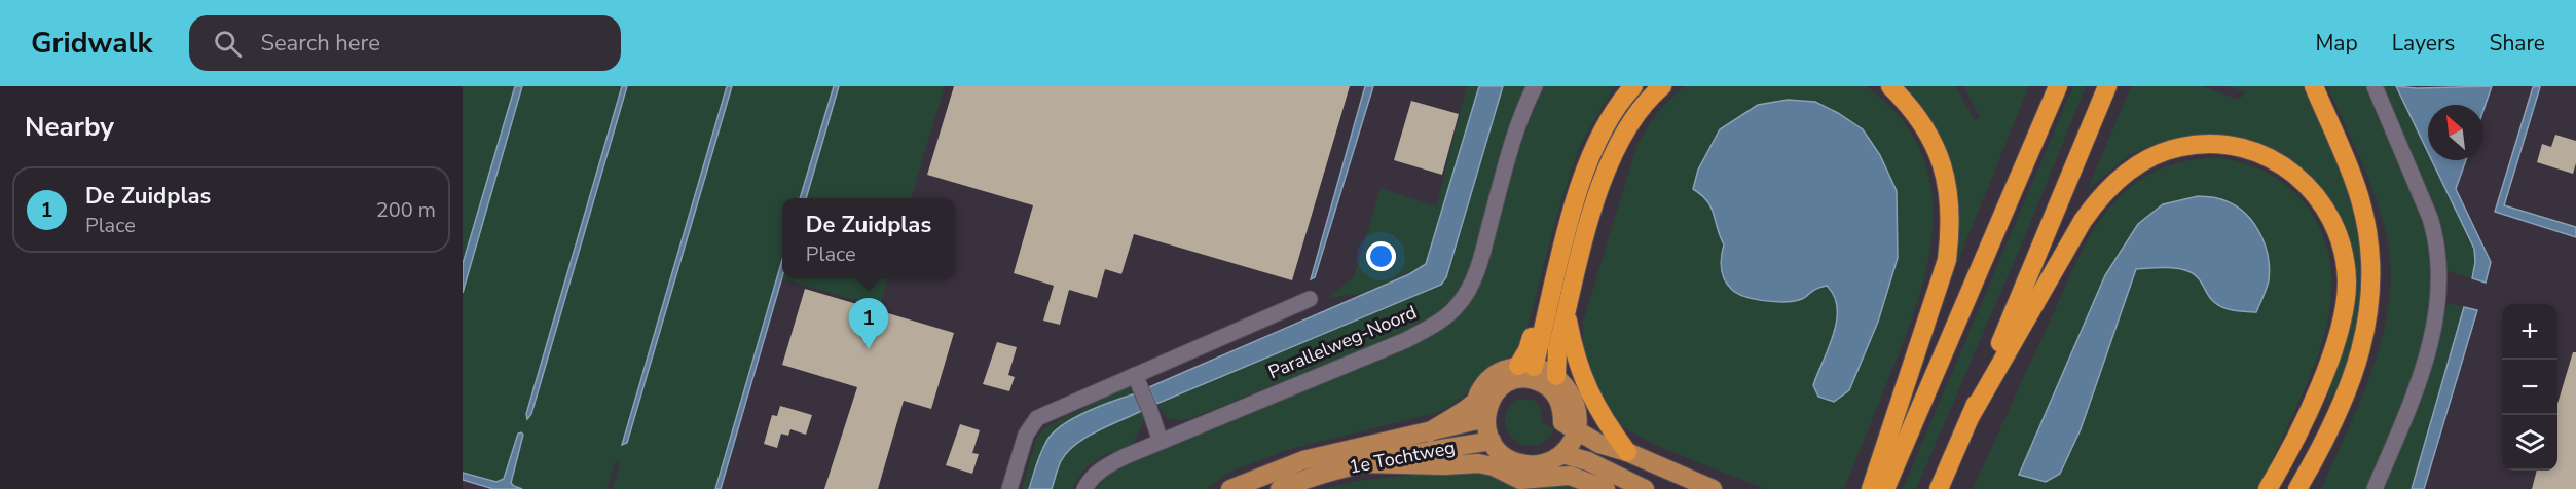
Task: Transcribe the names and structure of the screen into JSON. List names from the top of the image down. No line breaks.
{"streets":{"main road":["1e Tochtweg"],"street":["Parallelweg-Noord"]},"north":"top left","page":{"header":"Gridwalk","search":"Search here","nav":["Map","Layers","Share"],"heading":"Nearby","list":[{"mark":"1","name":"De Zuidplas","note":"Place","value":"200 m"}],"popup":["De Zuidplas","Place"],"pins":"1","map_buttons":["+","−"]}}
